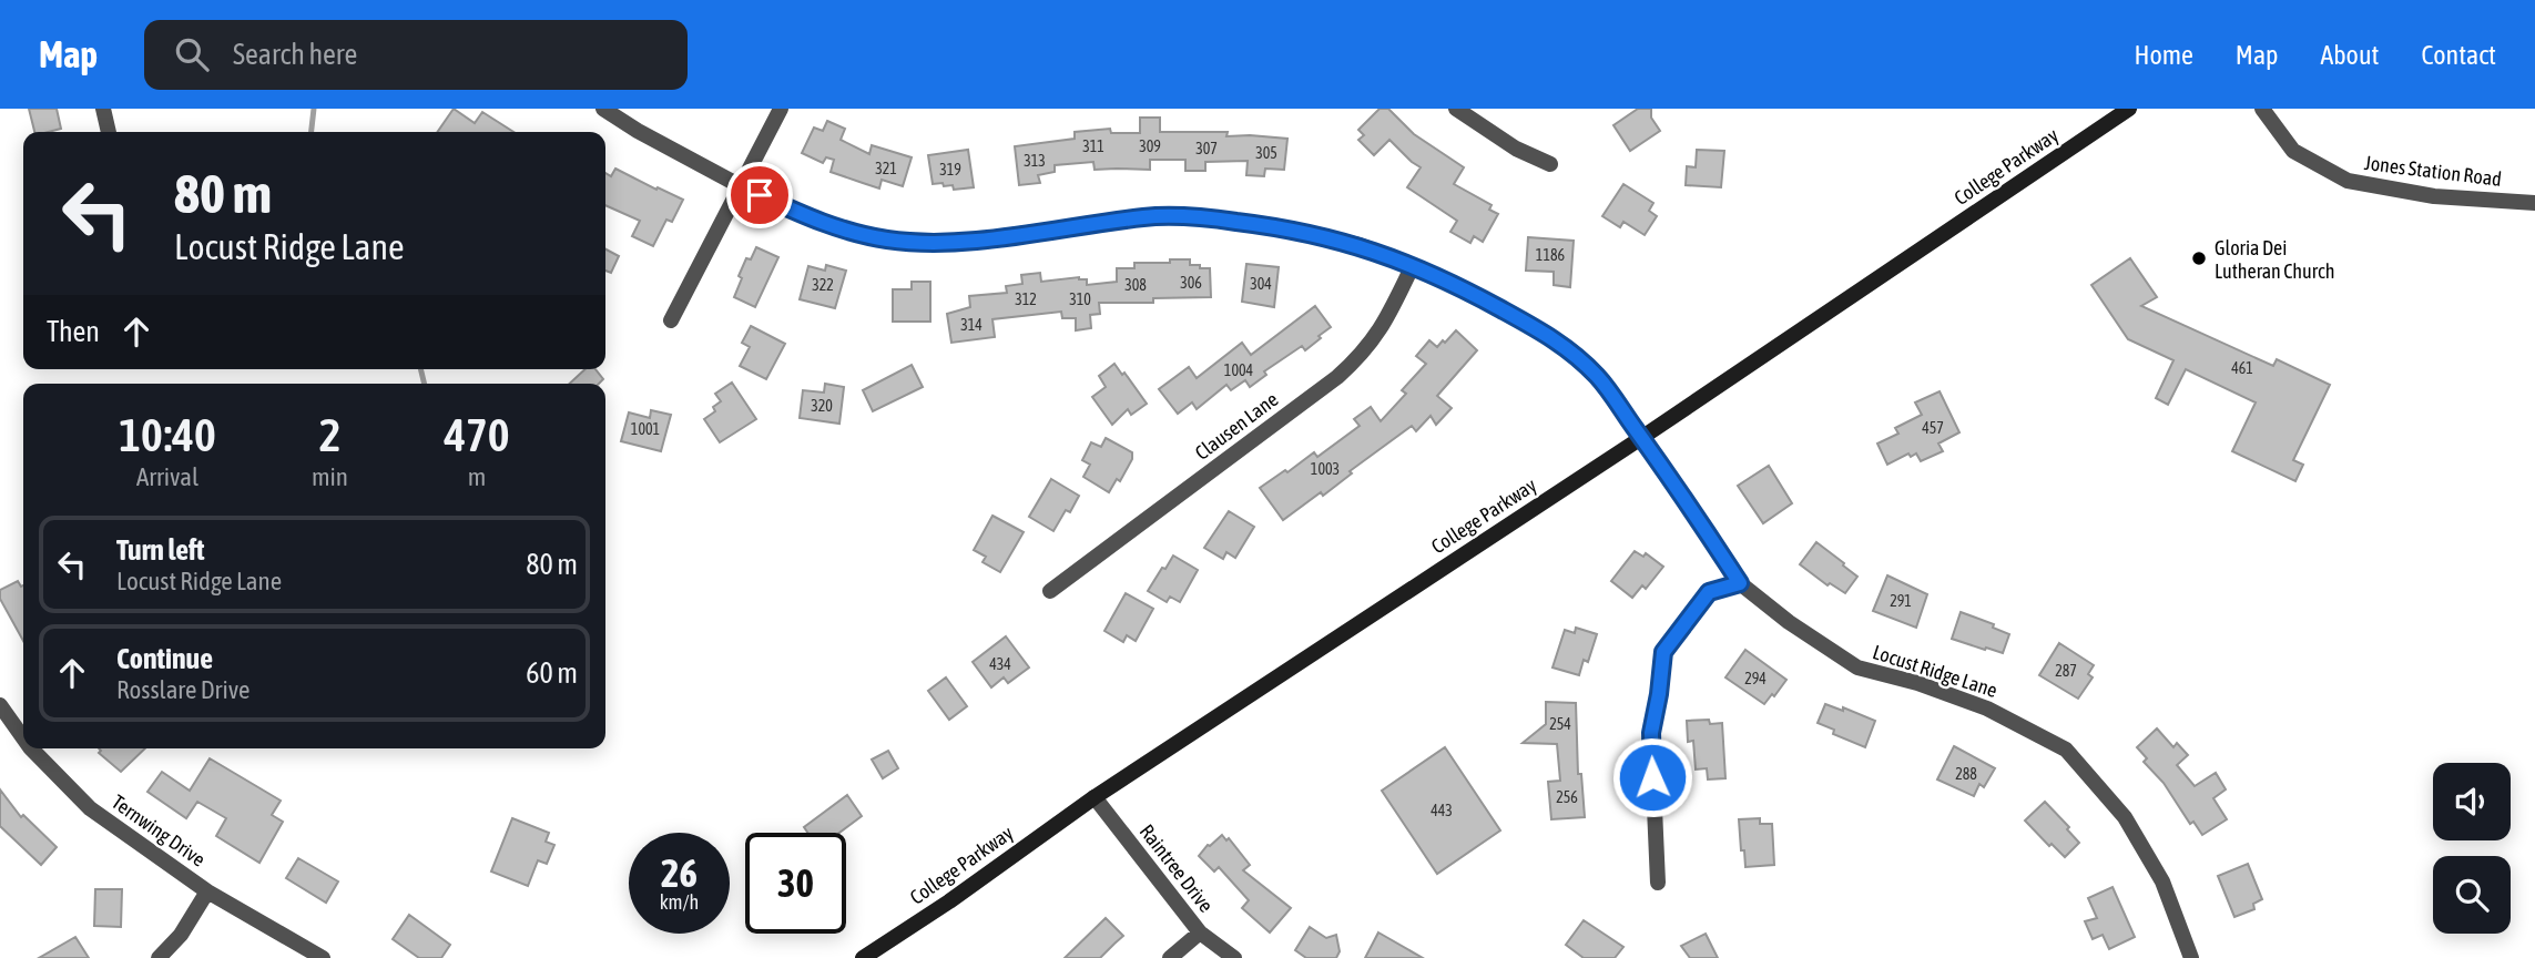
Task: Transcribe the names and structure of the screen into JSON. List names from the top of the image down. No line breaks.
{"streets":{"main road":["College Parkway"],"street":["Jones Station Road","Clausen Lane","Locust Ridge Lane","Ternwing Drive","Raintree Drive"]},"crossings":[["College Parkway","Locust Ridge Lane"],["College Parkway","Raintree Drive"],["Clausen Lane","Locust Ridge Lane"]],"places":["Gloria Dei Lutheran Church"],"house_numbers":["311","309","307","305","313","321","319","1186","306","304","322","308","312","310","314","461","1004","320","457","1001","1003","291","434","287","294","254","288","256","443"],"page":{"header":"Map","search":"Search here","nav":["Home","Map","About","Contact"],"turn":["80 m","Locust Ridge Lane"],"then":"Then","eta":["10:40","Arrival","2","min","470","m"],"list":[{"name":"Turn left","note":"Locust Ridge Lane","value":"80 m"},{"name":"Continue","note":"Rosslare Drive","value":"60 m"}],"speed":"26 km/h","limit":"30"}}
